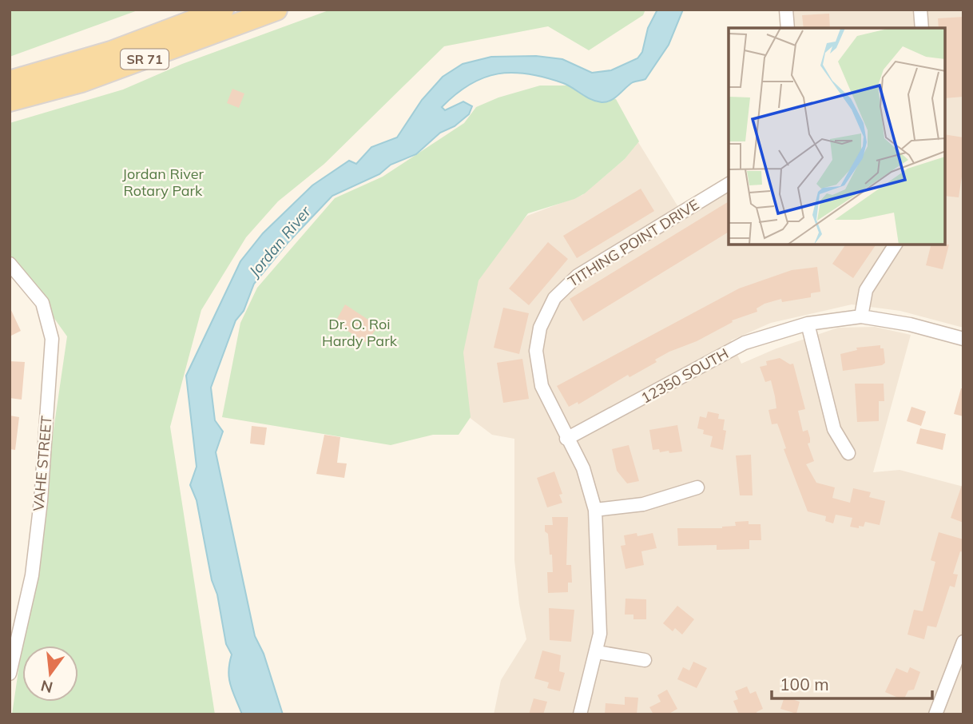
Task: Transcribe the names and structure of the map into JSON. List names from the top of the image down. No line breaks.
{"streets":{"main road":["SR 71"],"street":["TITHING POINT DRIVE","12350 SOUTH","VAHE STREET"]},"crossings":[["TITHING POINT DRIVE","12350 SOUTH"]],"water":["Jordan River"],"parks":["Jordan River Rotary Park","Dr. O. Roi Hardy Park"],"scale_bar":"100 m","north":"bottom"}
